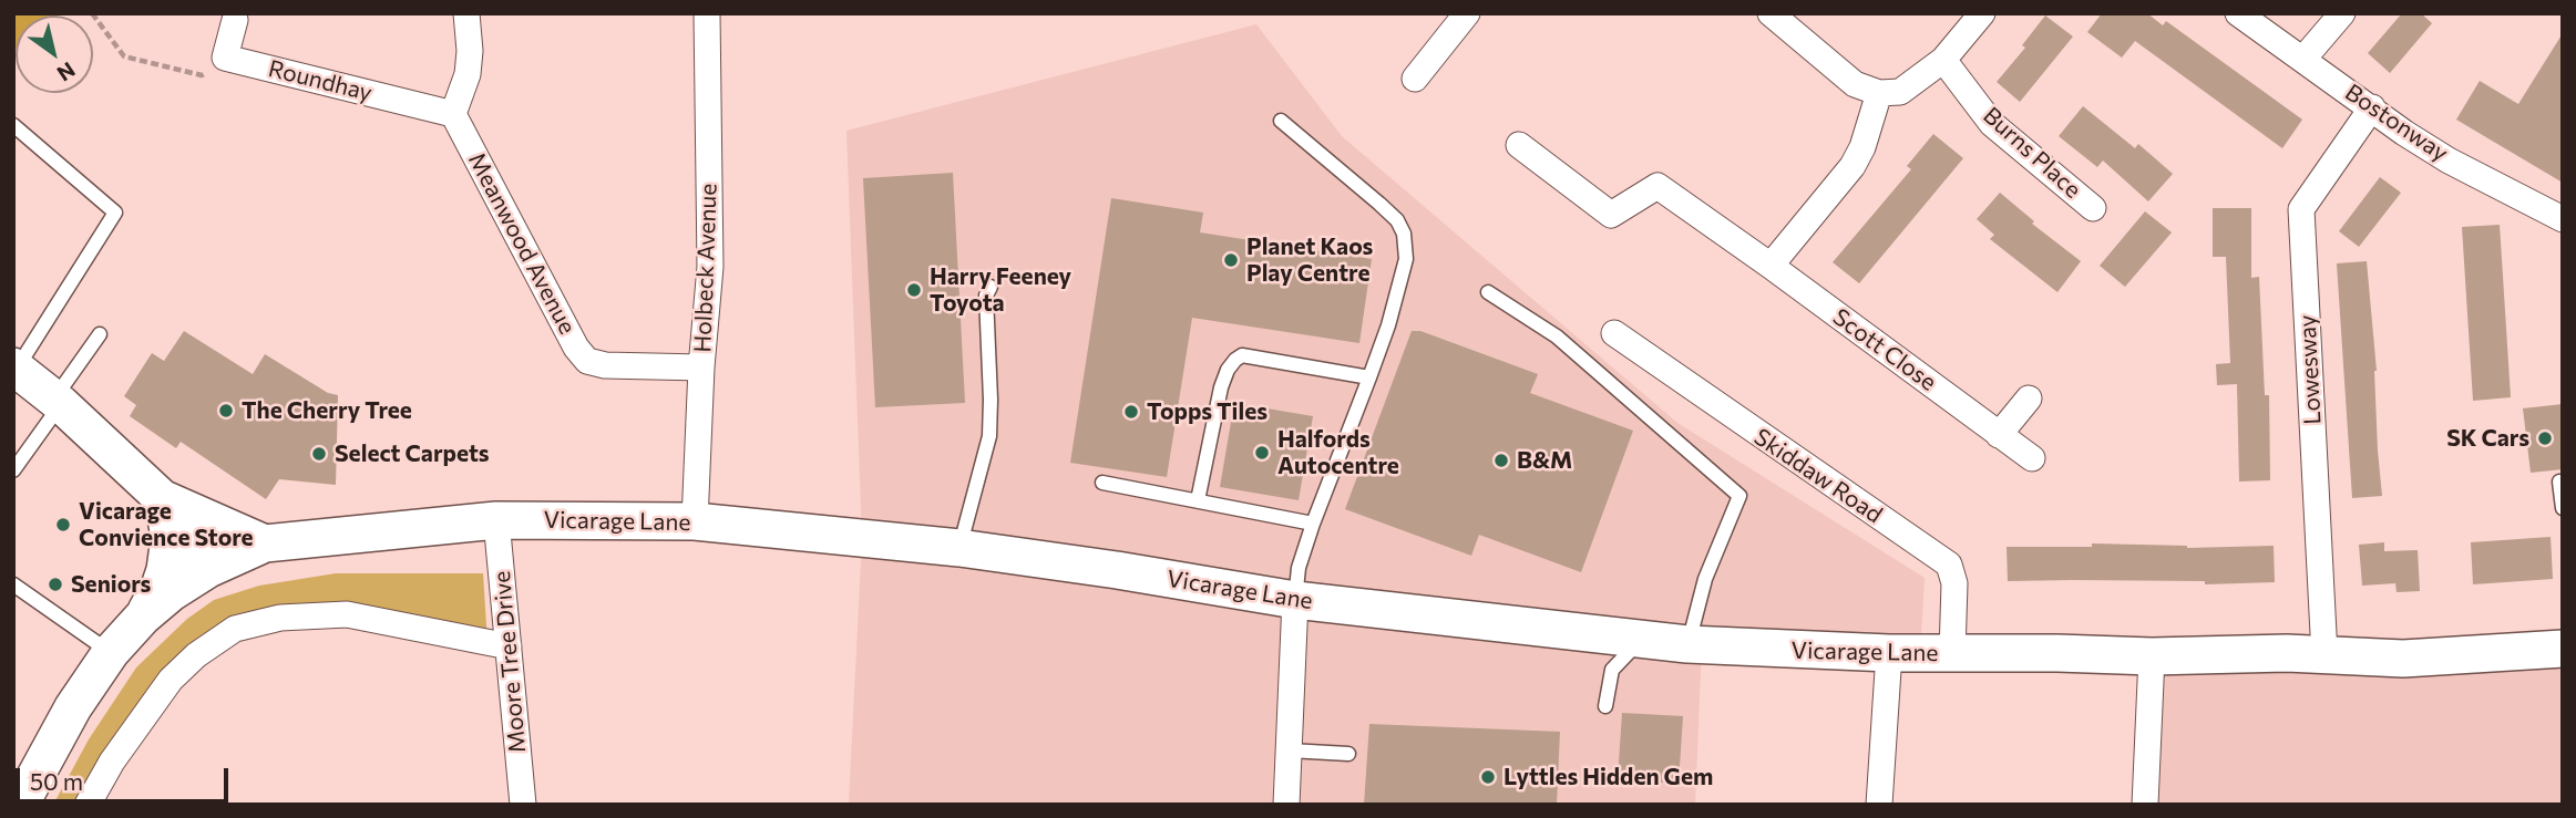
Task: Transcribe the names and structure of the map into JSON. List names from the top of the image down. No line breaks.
{"streets":{"street":["Roundhay","Bostonway","Burns Place","Meanwood Avenue","Holbeck Avenue","Scott Close","Lowesway","Skiddaw Road","Vicarage Lane","Moore Tree Drive"]},"crossings":[["Roundhay","Meanwood Avenue"],["Bostonway","Lowesway"],["Meanwood Avenue","Holbeck Avenue"],["Holbeck Avenue","Vicarage Lane"],["Lowesway","Vicarage Lane"],["Skiddaw Road","Vicarage Lane"],["Vicarage Lane","Moore Tree Drive"]],"places":["Planet Kaos Play Centre","Harry Feeney Toyota","The Cherry Tree","Topps Tiles","SK Cars","Halfords Autocentre","Select Carpets","B&M","Vicarage Convience Store","Seniors","Lyttles Hidden Gem"],"scale_bar":"50 m","north":"bottom right"}
